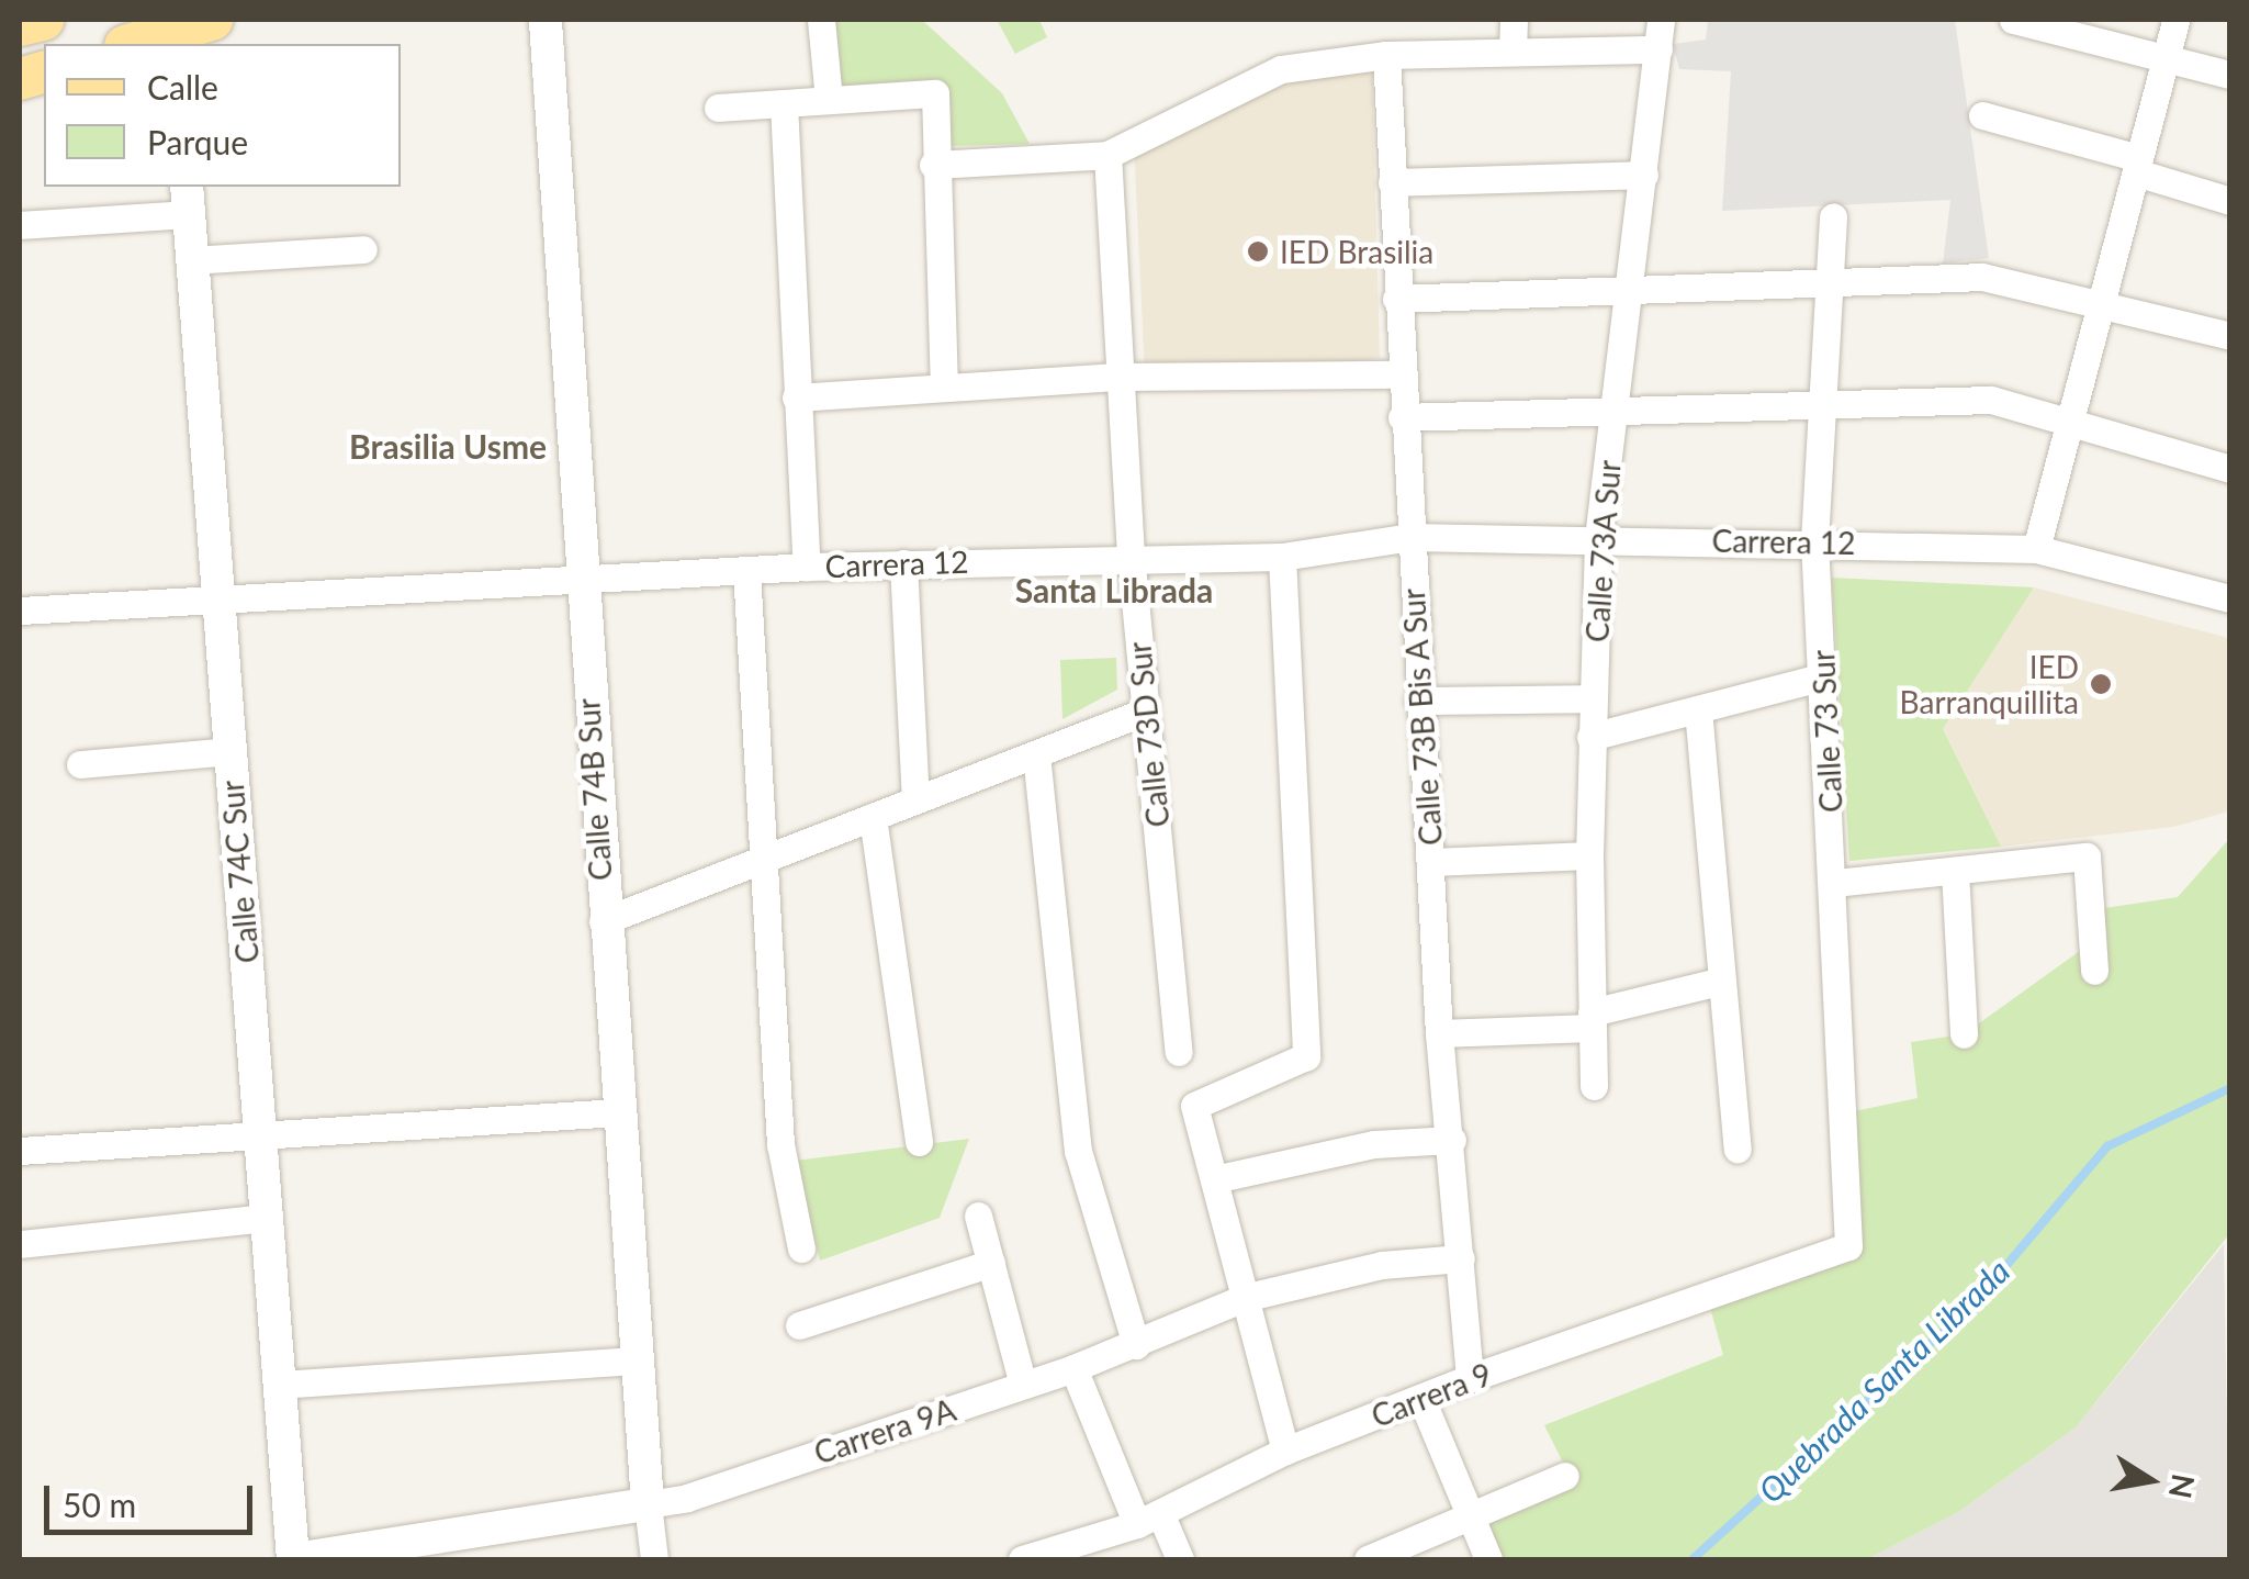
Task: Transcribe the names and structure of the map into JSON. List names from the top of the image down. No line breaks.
{"streets":{"street":["Carrera 12","Calle 73A Sur","Calle 73B Bis A Sur","Calle 73 Sur","Calle 73D Sur","Calle 74B Sur","Calle 74C Sur","Carrera 9","Carrera 9A"]},"crossings":[["Carrera 12","Calle 73A Sur"],["Carrera 12","Calle 73B Bis A Sur"],["Carrera 12","Calle 73 Sur"],["Carrera 12","Calle 73D Sur"],["Carrera 12","Calle 74B Sur"],["Carrera 12","Calle 74C Sur"],["Calle 73B Bis A Sur","Carrera 9"],["Calle 73B Bis A Sur","Carrera 9A"],["Calle 73 Sur","Carrera 9"],["Calle 74B Sur","Carrera 9A"],["Calle 74C Sur","Carrera 9A"]],"districts":["Brasilia Usme","Santa Librada"],"water":["Quebrada Santa Librada"],"places":["IED Brasilia","IED Barranquillita"],"legend":["Calle","Parque"],"scale_bar":"50 m","north":"right"}
